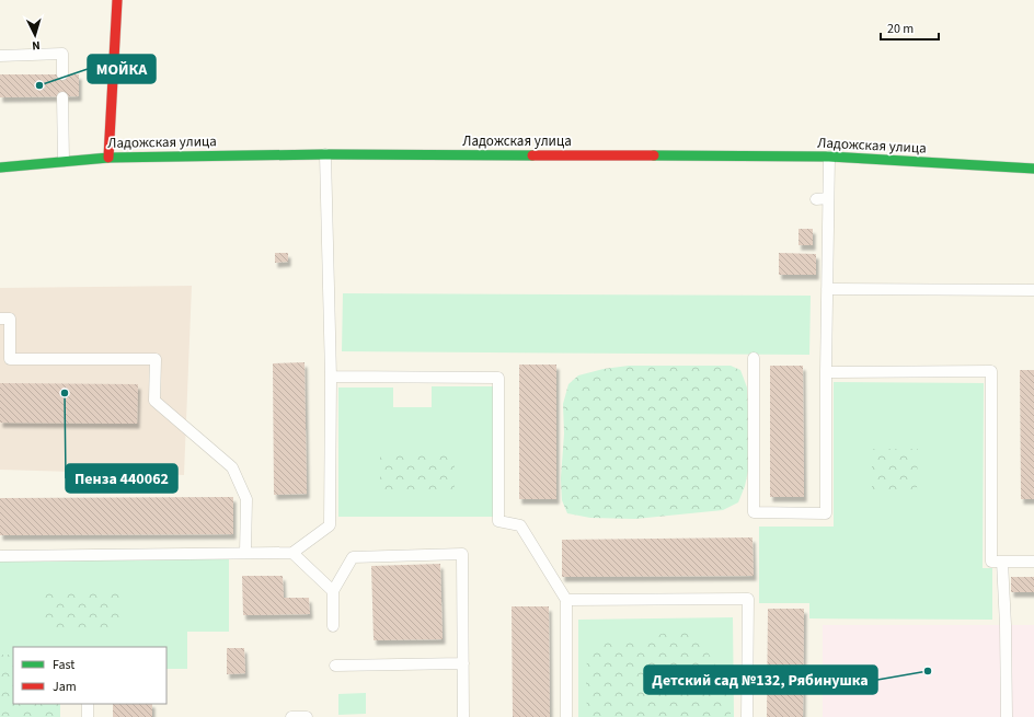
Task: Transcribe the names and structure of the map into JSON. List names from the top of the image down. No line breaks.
{"streets":{"street":["Ладожская улица"]},"places":["МОЙКА","Пенза 440062","Детский сад №132, Рябинушка"],"legend":["Fast","Jam"],"scale_bar":"20 m","north":"bottom"}
